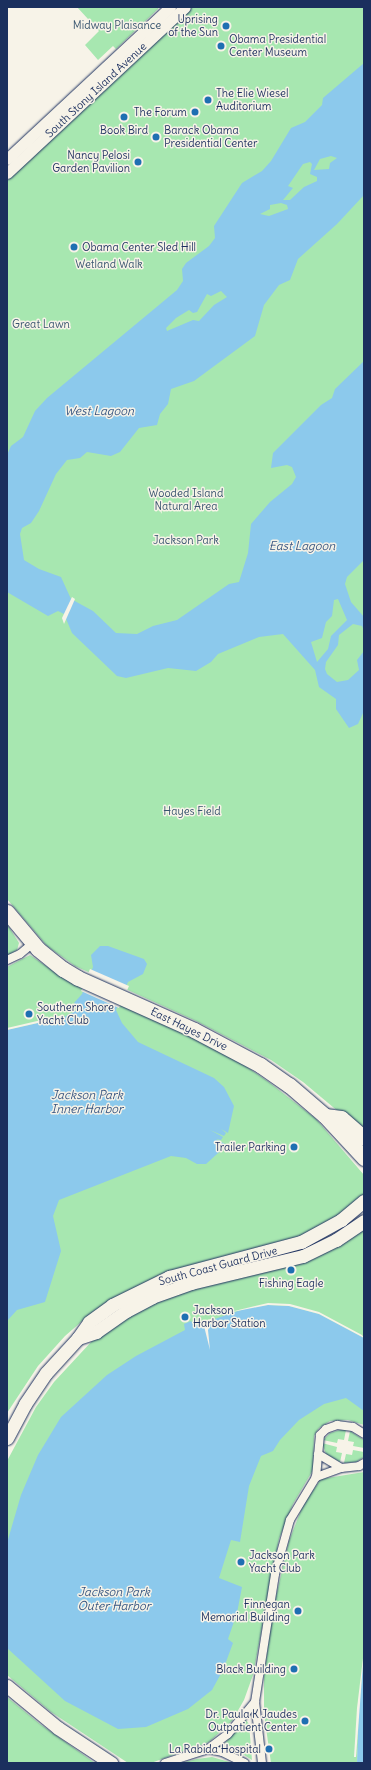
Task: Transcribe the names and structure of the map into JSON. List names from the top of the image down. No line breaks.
{"streets":{"highway":["East Hayes Drive"],"main road":["South Stony Island Avenue","South Coast Guard Drive"]},"water":["West Lagoon","East Lagoon","Jackson Park Inner Harbor","Jackson Park Outer Harbor"],"parks":["Midway Plaisance","Wetland Walk","Great Lawn","Wooded Island Natural Area","Jackson Park","Hayes Field"],"places":["Uprising of the Sun","Obama Presidential Center Museum","The Elie Wiesel Auditorium","The Forum","Book Bird","Barack Obama Presidential Center","Nancy Pelosi Garden Pavilion","Obama Center Sled Hill","Southern Shore Yacht Club","Trailer Parking","Fishing Eagle","Jackson Harbor Station","Jackson Park Yacht Club","Finnegan Memorial Building","Black Building","Dr. Paula K Jaudes Outpatient Center","La Rabida Hospital"]}
